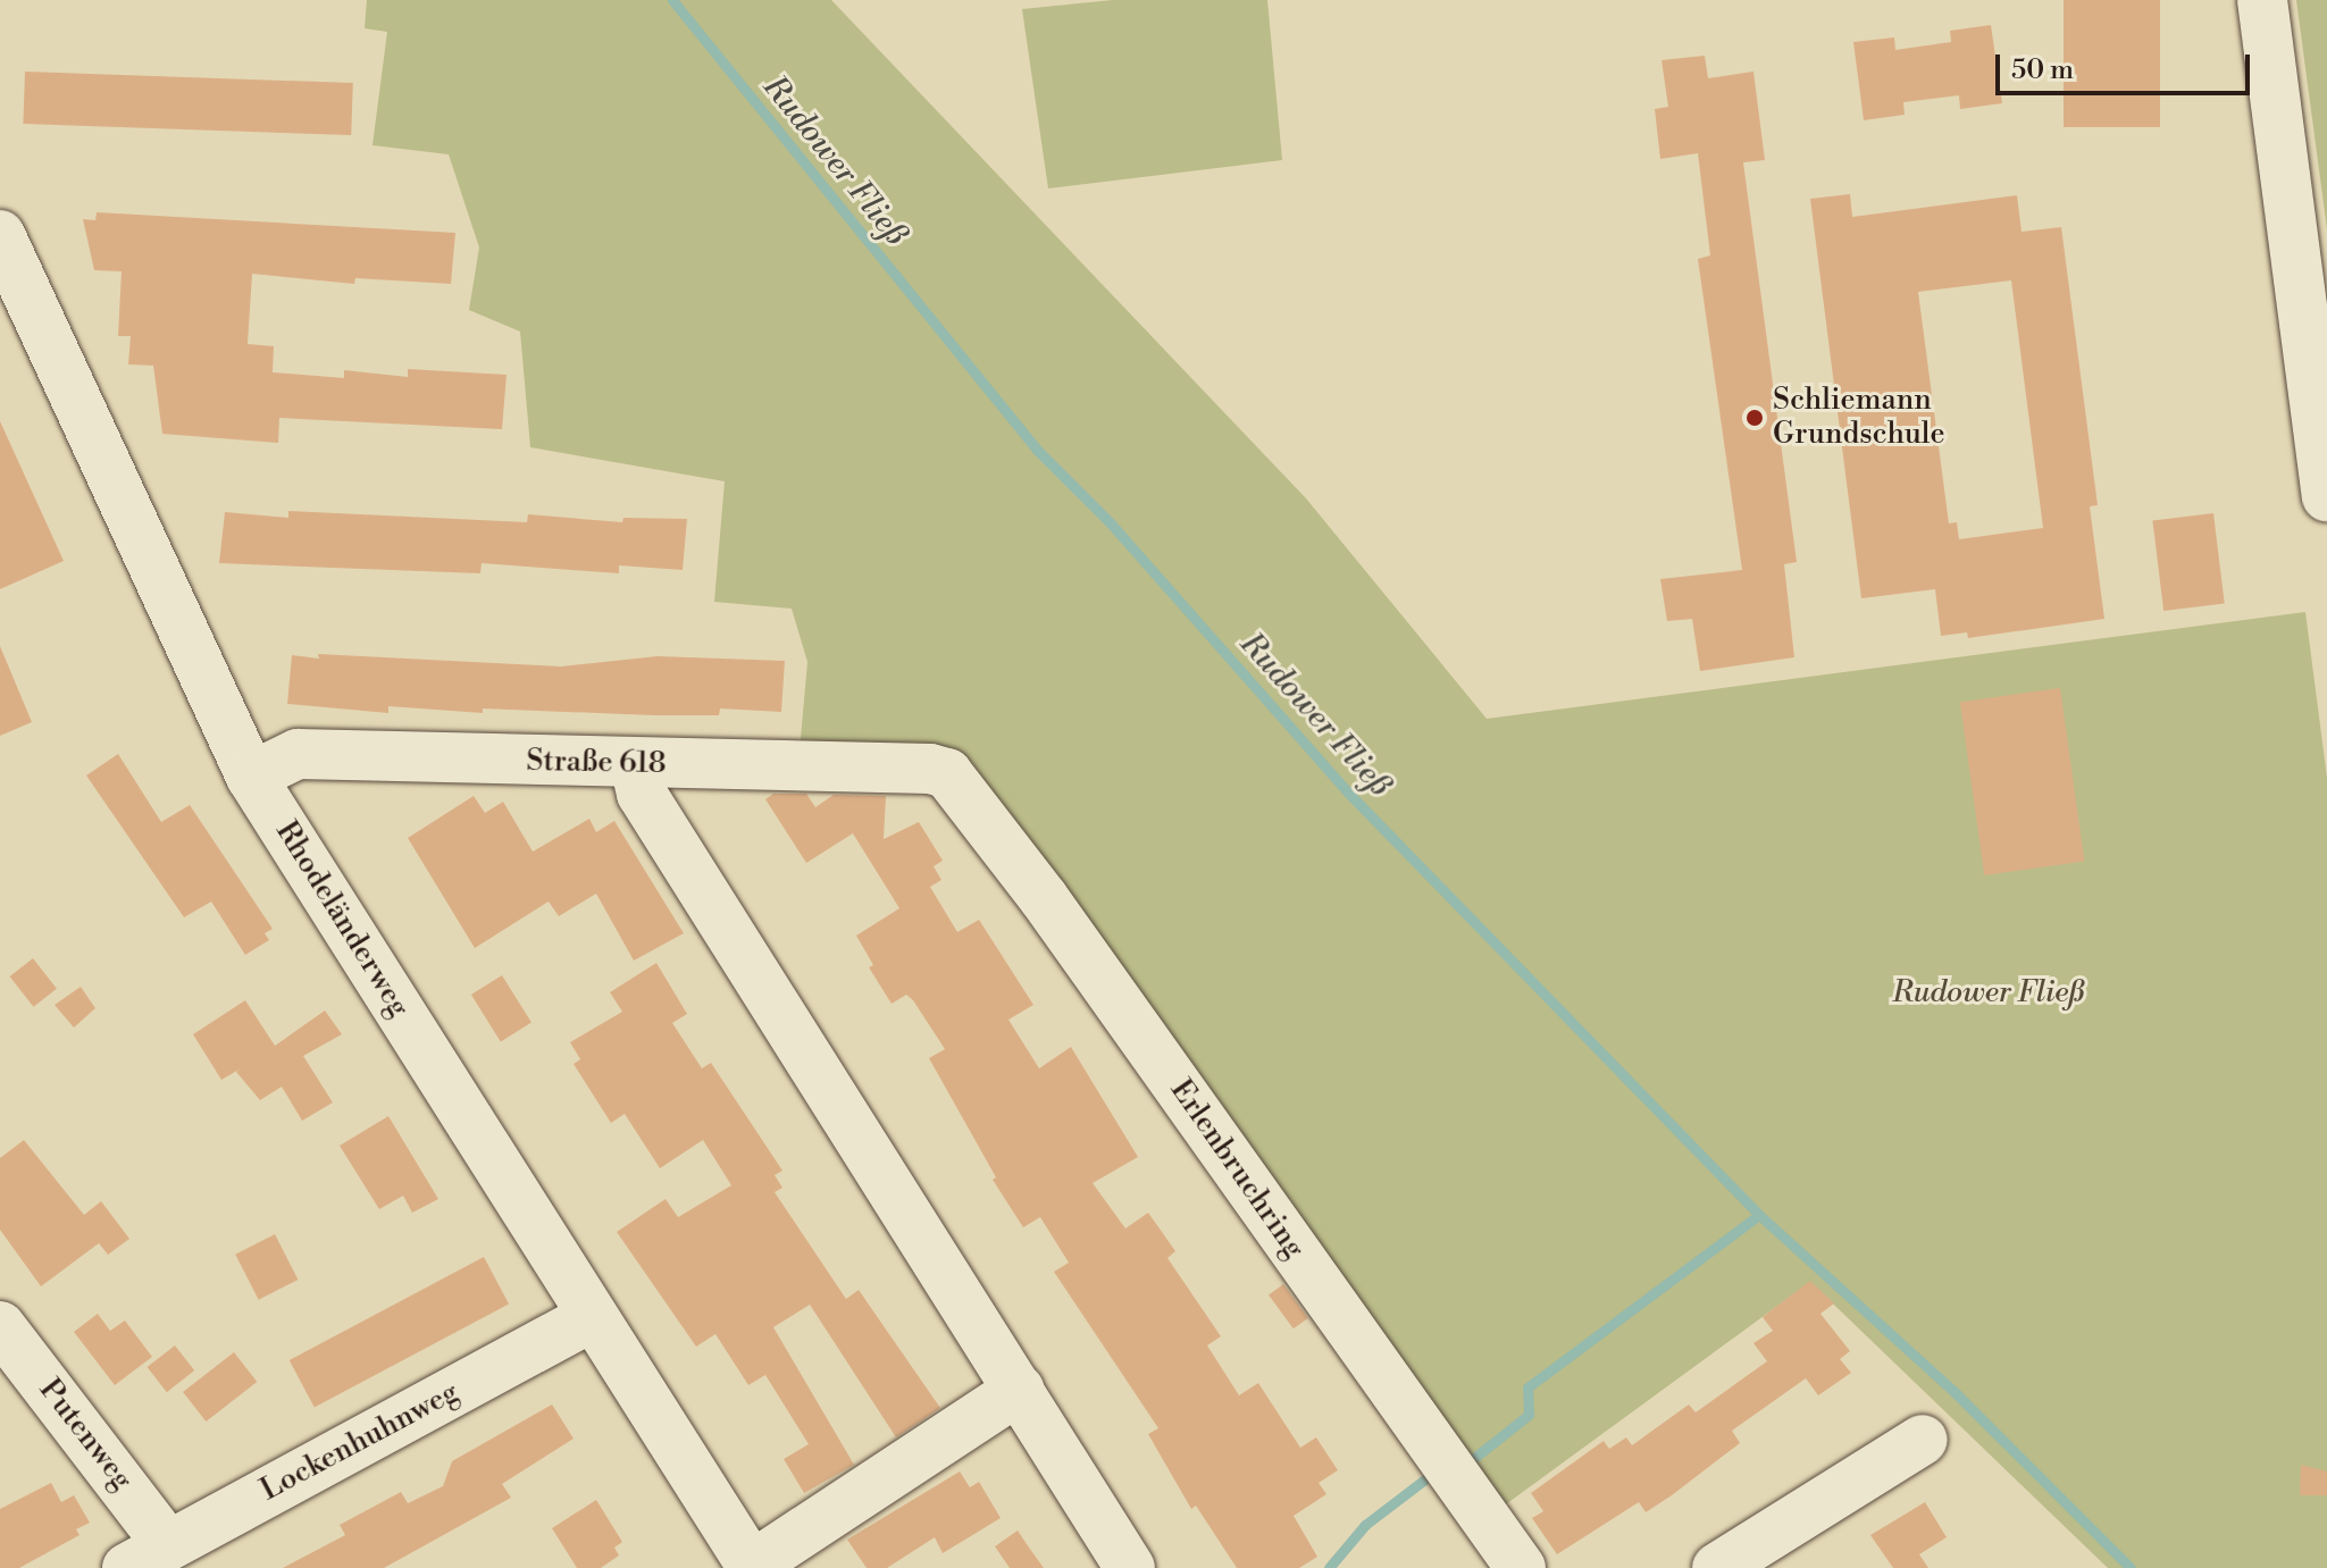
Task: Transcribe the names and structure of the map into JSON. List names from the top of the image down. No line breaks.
{"streets":{"street":["Straße 618","Rhodeländerweg","Erlenbruchring","Putenweg","Lockenhuhnweg"]},"crossings":[["Straße 618","Rhodeländerweg"],["Straße 618","Erlenbruchring"],["Rhodeländerweg","Lockenhuhnweg"],["Putenweg","Lockenhuhnweg"]],"water":["Rudower Fließ"],"parks":["Rudower Fließ"],"places":["Schliemann Grundschule"],"scale_bar":"50 m"}
